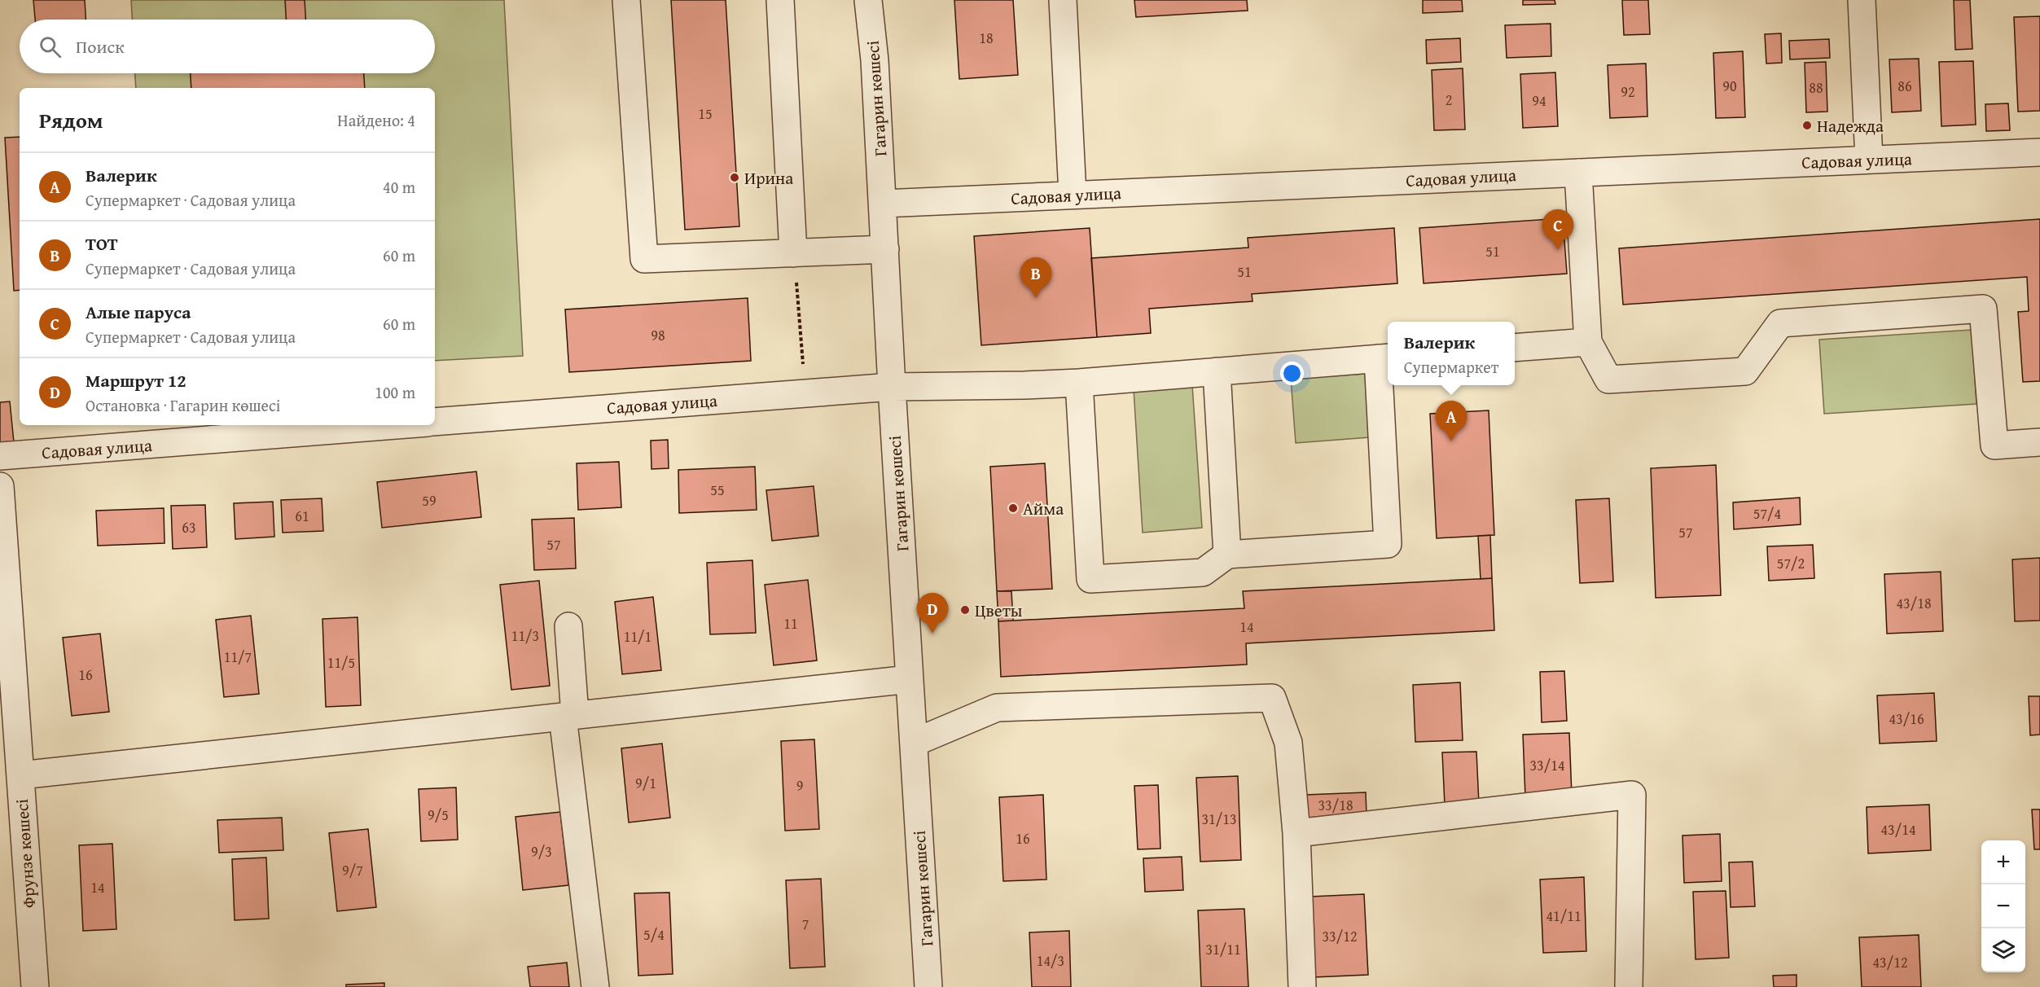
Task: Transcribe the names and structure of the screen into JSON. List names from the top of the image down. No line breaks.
{"streets":{"street":["Гагарин көшесі","Садовая улица","Фрунзе көшесі"]},"crossings":[["Гагарин көшесі","Садовая улица"]],"places":["Надежда","Ирина","Айма","Цветы"],"house_numbers":["18","90","86","88","92","2","94","15","51","51","98","55","59","57/4","61","63","57","57","57/2","43/18","11","14","11/3","11/1","11/7","11/5","16","43/16","33/14","9/1","9","33/18","9/5","31/13","43/14","16","9/3","9/7","14","41/11","7","5/4","33/12","31/11","14/3","43/12"],"page":{"search":"Поиск","heading":["Рядом","Найдено: 4"],"list":[{"mark":"A","name":"Валерик","note":"Супермаркет · Садовая улица","value":"40 m"},{"mark":"B","name":"ТОТ","note":"Супермаркет · Садовая улица","value":"60 m"},{"mark":"C","name":"Алые паруса","note":"Супермаркет · Садовая улица","value":"60 m"},{"mark":"D","name":"Маршрут 12","note":"Остановка · Гагарин көшесі","value":"100 m"}],"pins":["C","B","A","D"],"popup":["Валерик","Супермаркет"],"map_buttons":["+","−"]}}
